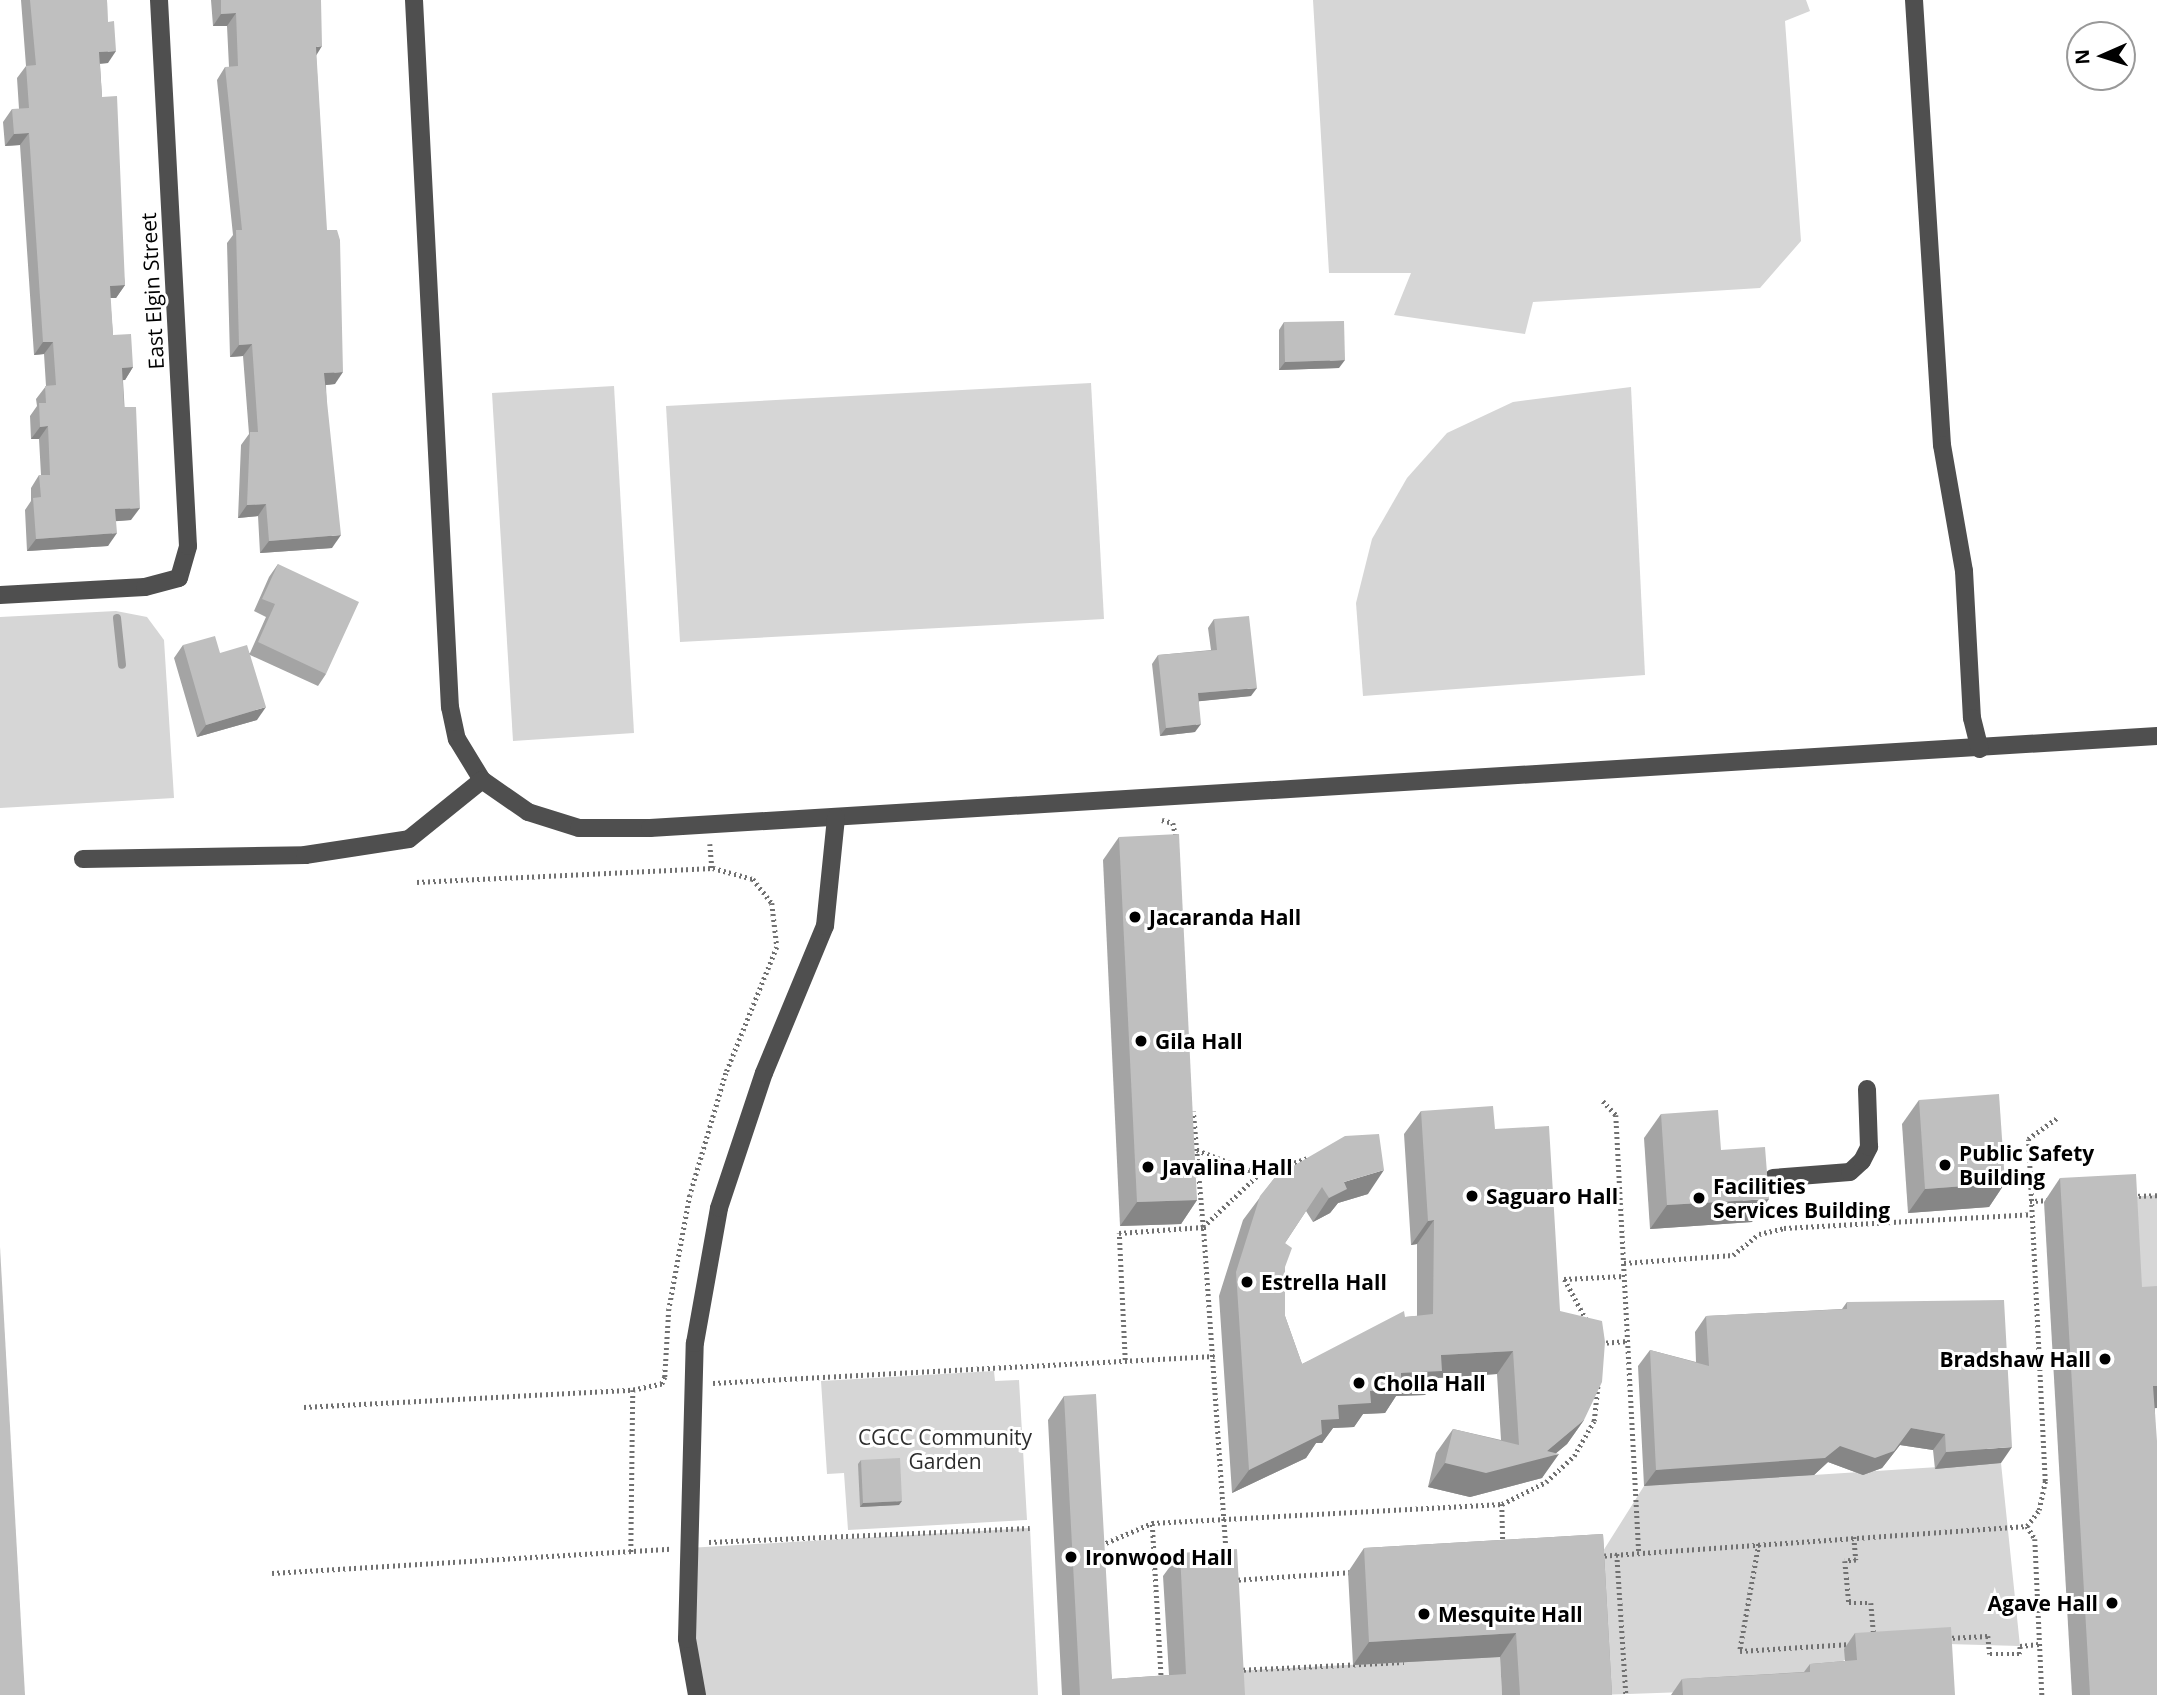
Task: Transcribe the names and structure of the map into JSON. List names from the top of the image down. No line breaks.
{"streets":{"street":["East Elgin Street"]},"parks":["CGCC Community Garden"],"places":["Jacaranda Hall","Gila Hall","Public Safety Building","Javalina Hall","Saguaro Hall","Facilities Services Building","Estrella Hall","Bradshaw Hall","Cholla Hall","Ironwood Hall","Agave Hall","Mesquite Hall"],"north":"left"}
